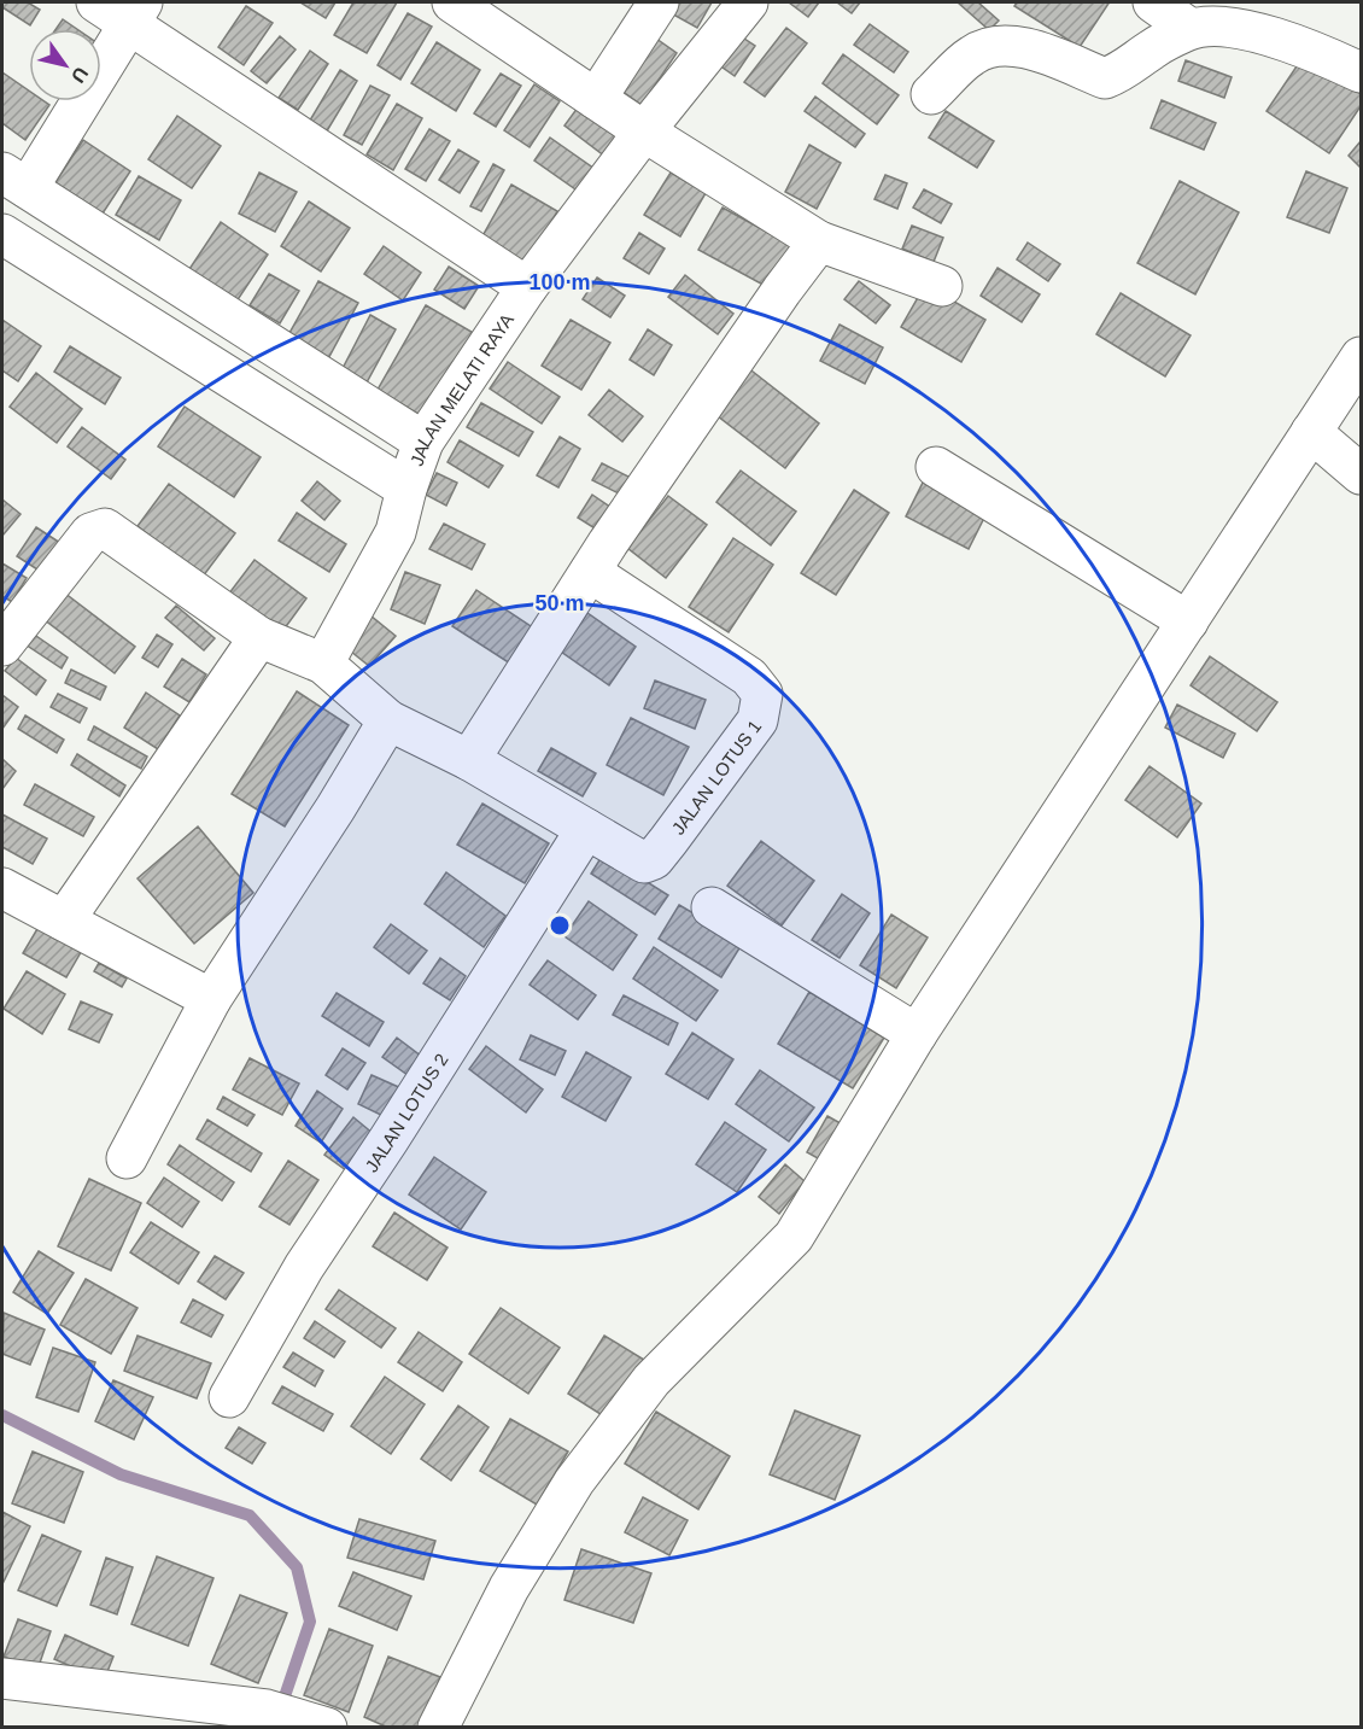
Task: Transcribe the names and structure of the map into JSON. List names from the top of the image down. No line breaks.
{"streets":{"street":["JALAN MELATI RAYA","JALAN LOTUS 1","JALAN LOTUS 2"]},"crossings":[["JALAN LOTUS 1","JALAN LOTUS 2"]],"north":"bottom right","rings":["100 m","50 m"]}
